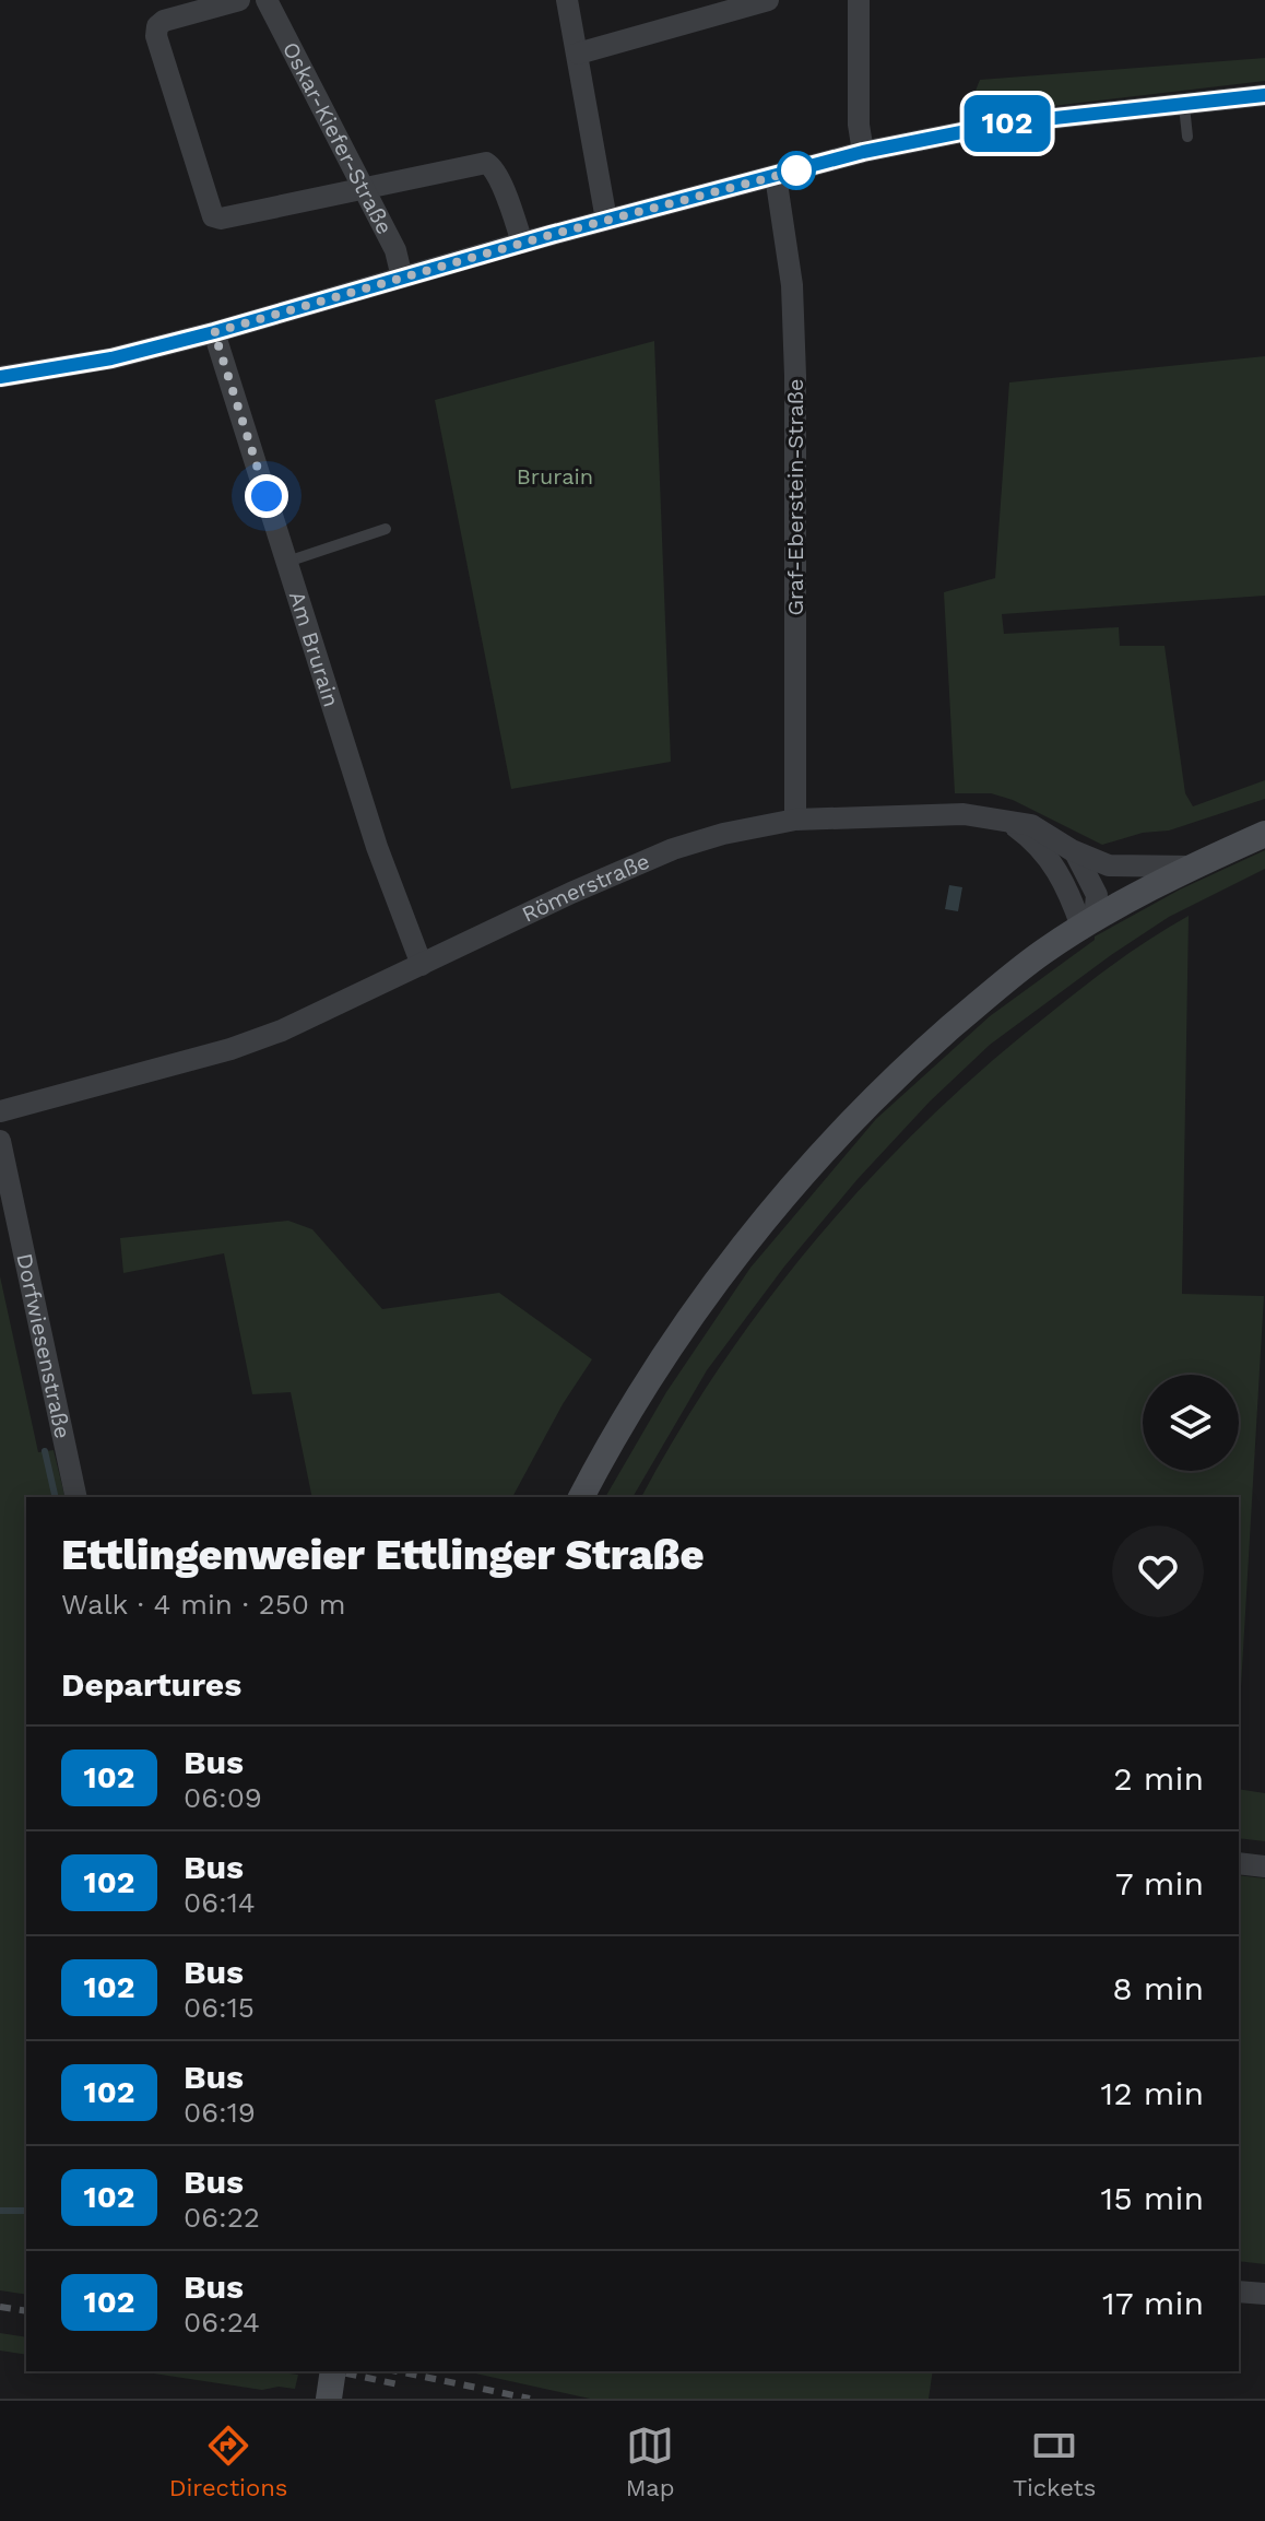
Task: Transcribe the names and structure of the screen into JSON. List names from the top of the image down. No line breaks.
{"streets":{"main road":["Römerstraße"],"street":["Oskar-Kiefer-Straße","Graf-Eberstein-Straße","Am Brurain","Dorfwiesenstraße"]},"crossings":[["Graf-Eberstein-Straße","Römerstraße"],["Am Brurain","Römerstraße"]],"parks":["Brurain"],"lines":["bus line 102"],"page":{"on_map":"102","heading":[["Ettlingenweier Ettlinger Straße","Walk · 4 min · 250 m"],"Departures"],"list":[{"mark":"102","name":"Bus","note":"06:09","value":"2 min"},{"mark":"102","name":"Bus","note":"06:14","value":"7 min"},{"mark":"102","name":"Bus","note":"06:15","value":"8 min"},{"mark":"102","name":"Bus","note":"06:19","value":"12 min"},{"mark":"102","name":"Bus","note":"06:22","value":"15 min"},{"mark":"102","name":"Bus","note":"06:24","value":"17 min"}],"tabs":["Directions","Map","Tickets"]}}
